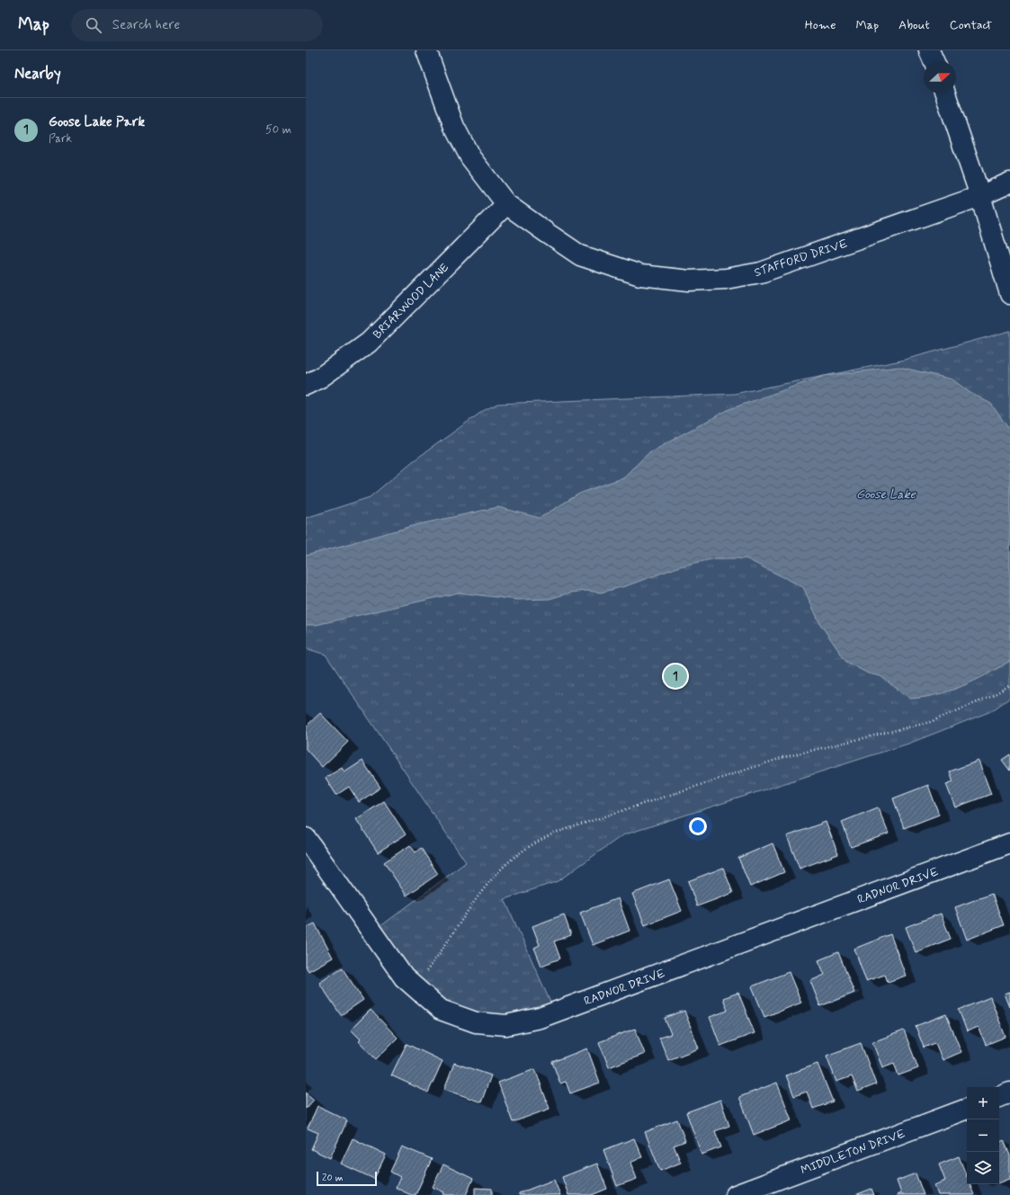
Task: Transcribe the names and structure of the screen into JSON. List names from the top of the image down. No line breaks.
{"streets":{"street":["STAFFORD DRIVE","BRIARWOOD LANE","RADNOR DRIVE","MIDDLETON DRIVE"]},"crossings":[["STAFFORD DRIVE","BRIARWOOD LANE"]],"water":["Goose Lake"],"scale_bar":"20 m","north":"right","page":{"header":"Map","search":"Search here","nav":["Home","Map","About","Contact"],"heading":"Nearby","list":[{"mark":"1","name":"Goose Lake Park","note":"Park","value":"50 m"}],"pins":"1","map_buttons":["+","−"],"scale":"20 m"}}
